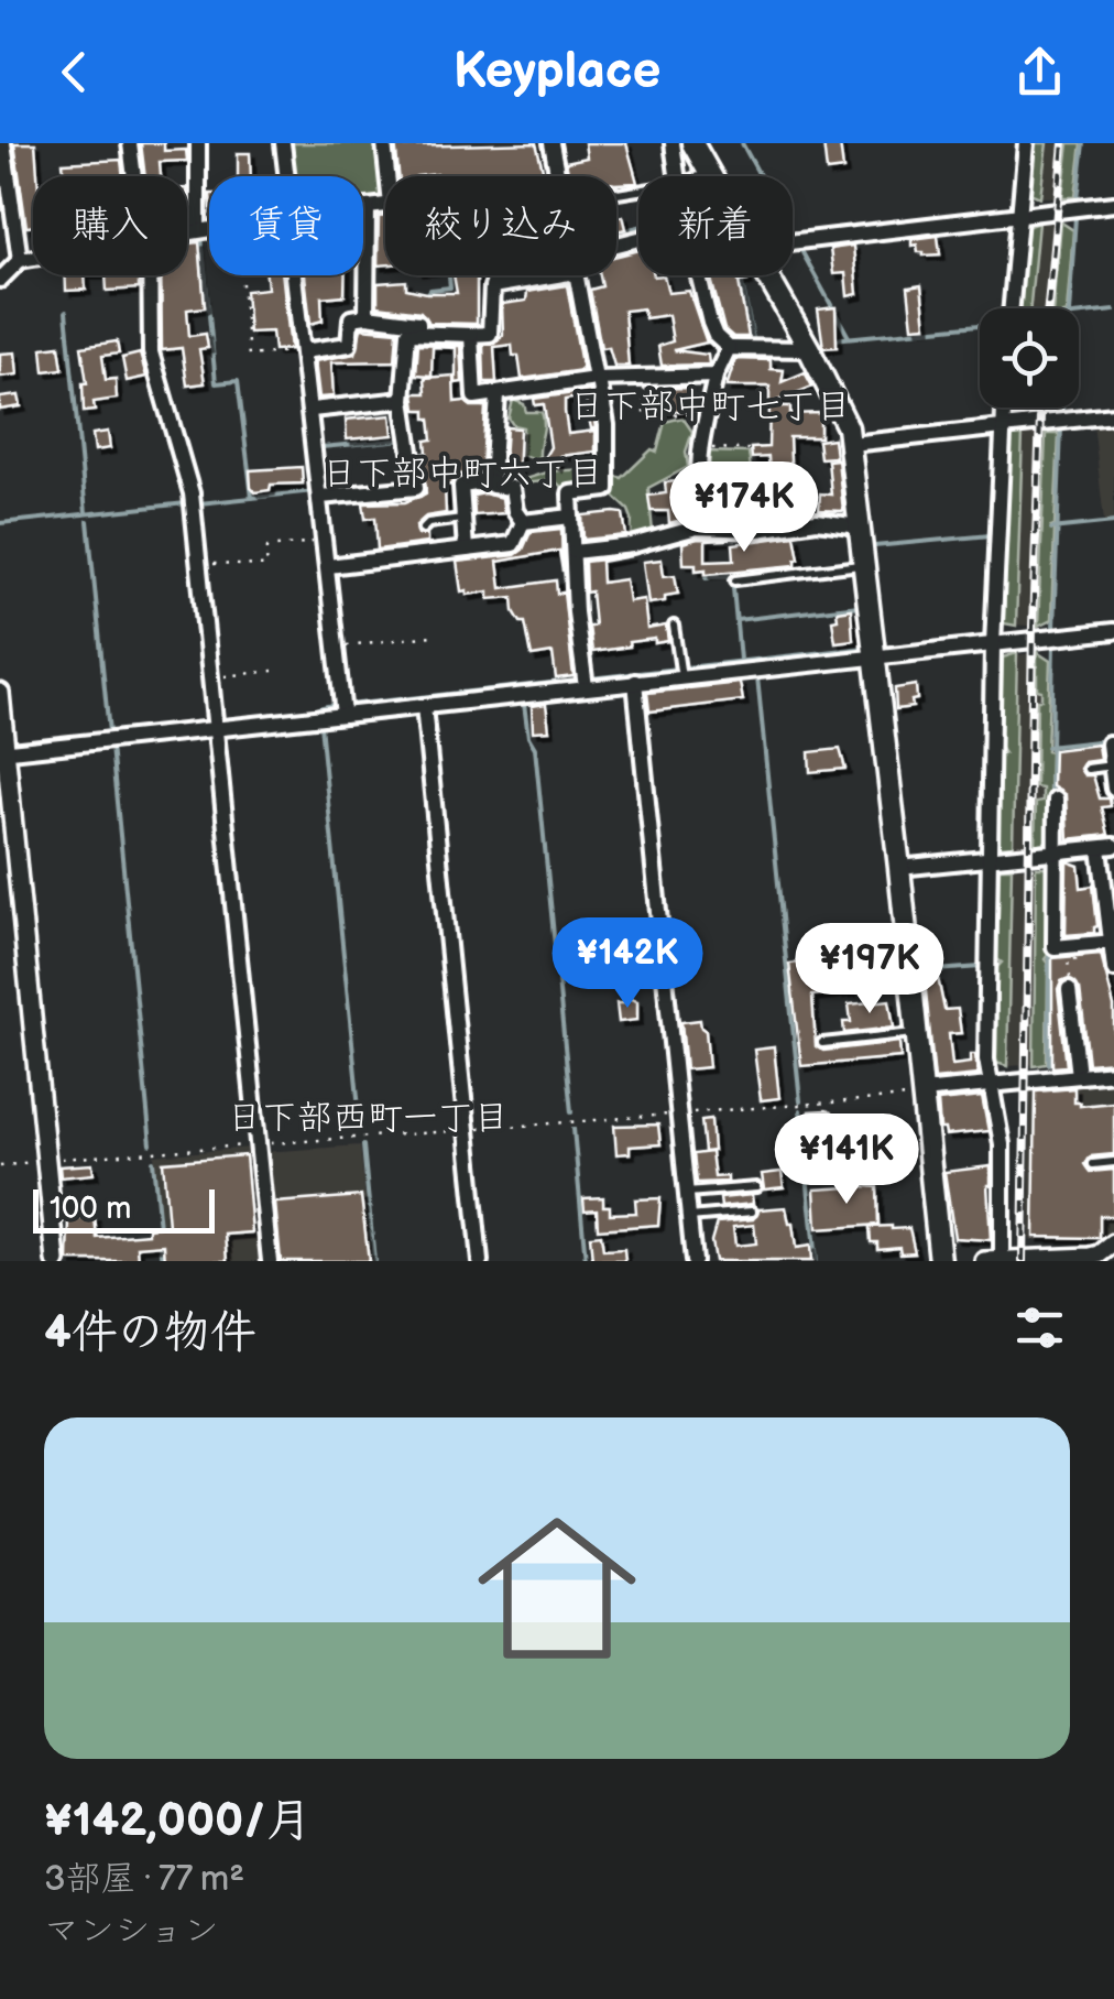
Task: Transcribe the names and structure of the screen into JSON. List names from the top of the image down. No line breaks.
{"districts":["日下部中町七丁目","日下部中町六丁目","日下部西町一丁目"],"scale_bar":"100 m","page":{"header":"Keyplace","chip":["購入","賃貸","絞り込み","新着"],"price":["¥174K","¥142K","¥197K","¥141K"],"scale":"100 m","heading":"4件の物件","list":[{"name":"¥142,000/月","note":"3部屋 · 77 m² · マンション"}]}}
